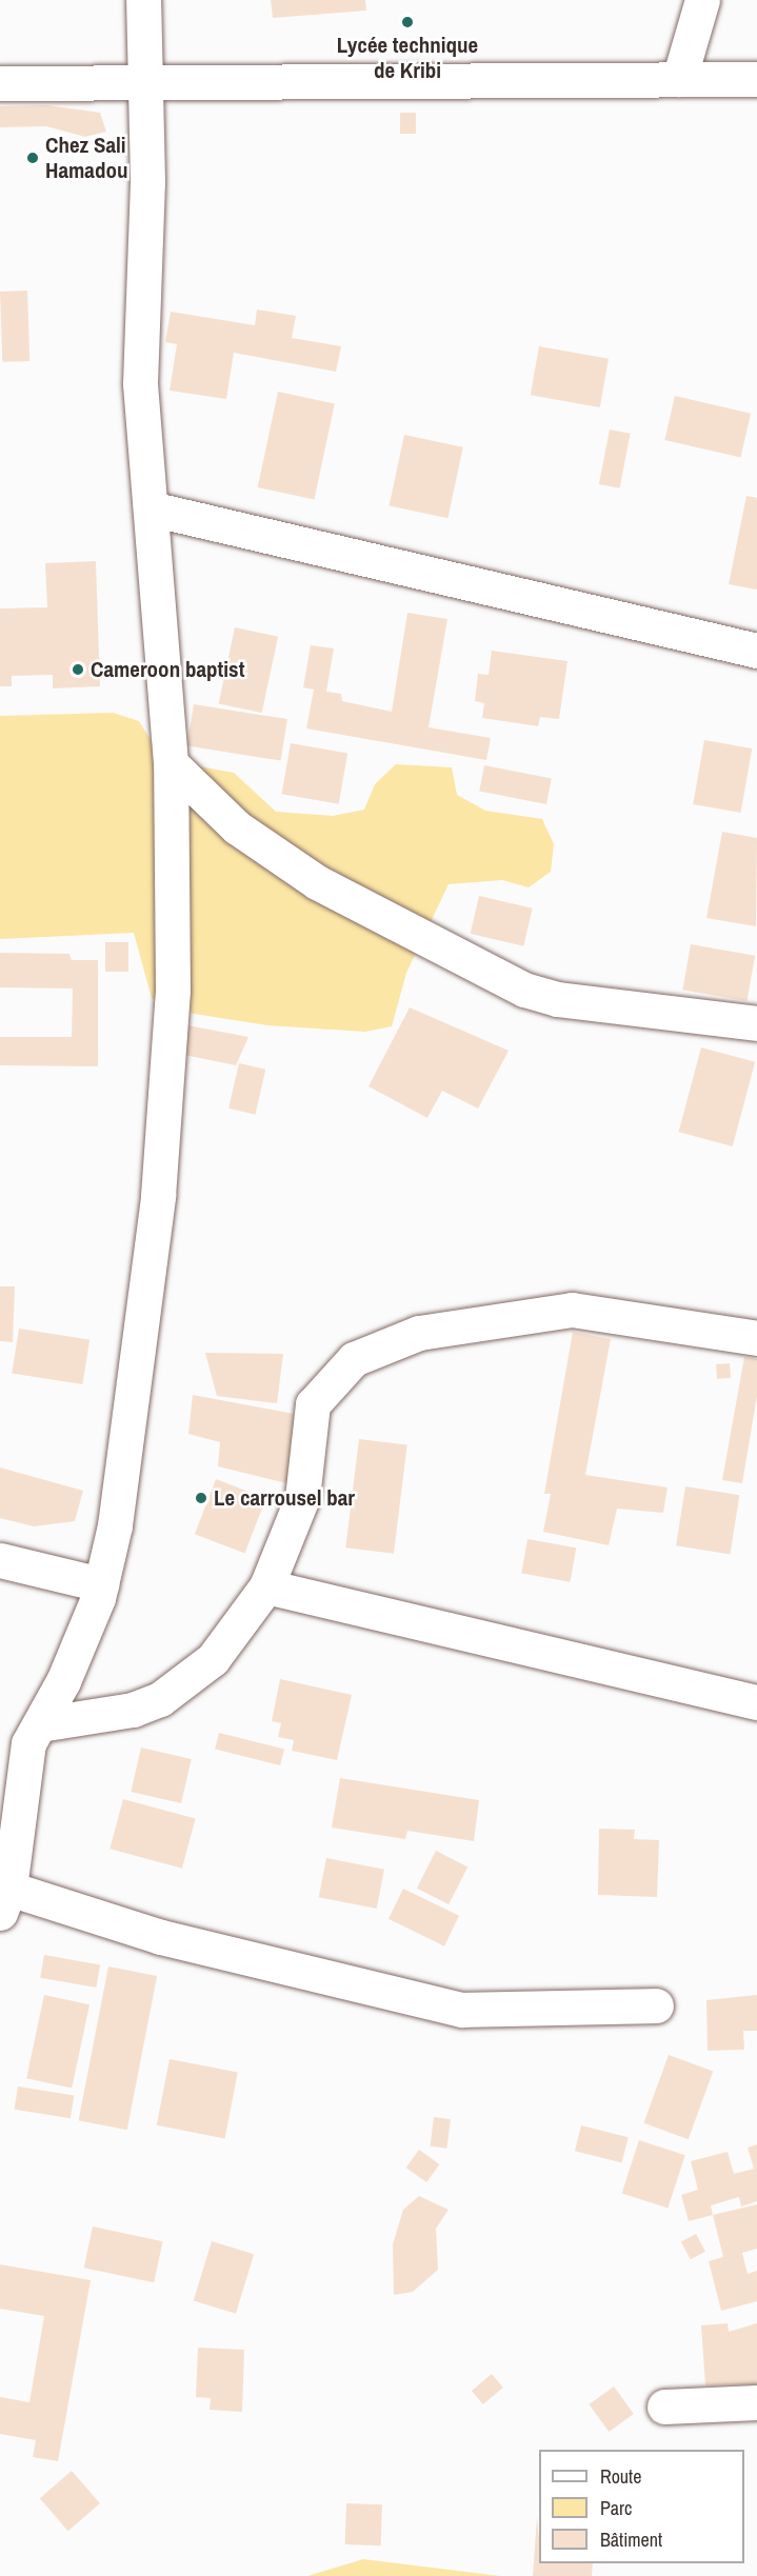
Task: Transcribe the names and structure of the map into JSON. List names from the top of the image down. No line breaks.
{"places":["Lycée technique de Kribi","Chez Sali Hamadou","Cameroon baptist","Le carrousel bar"],"legend":["Route","Parc","Bâtiment"]}
